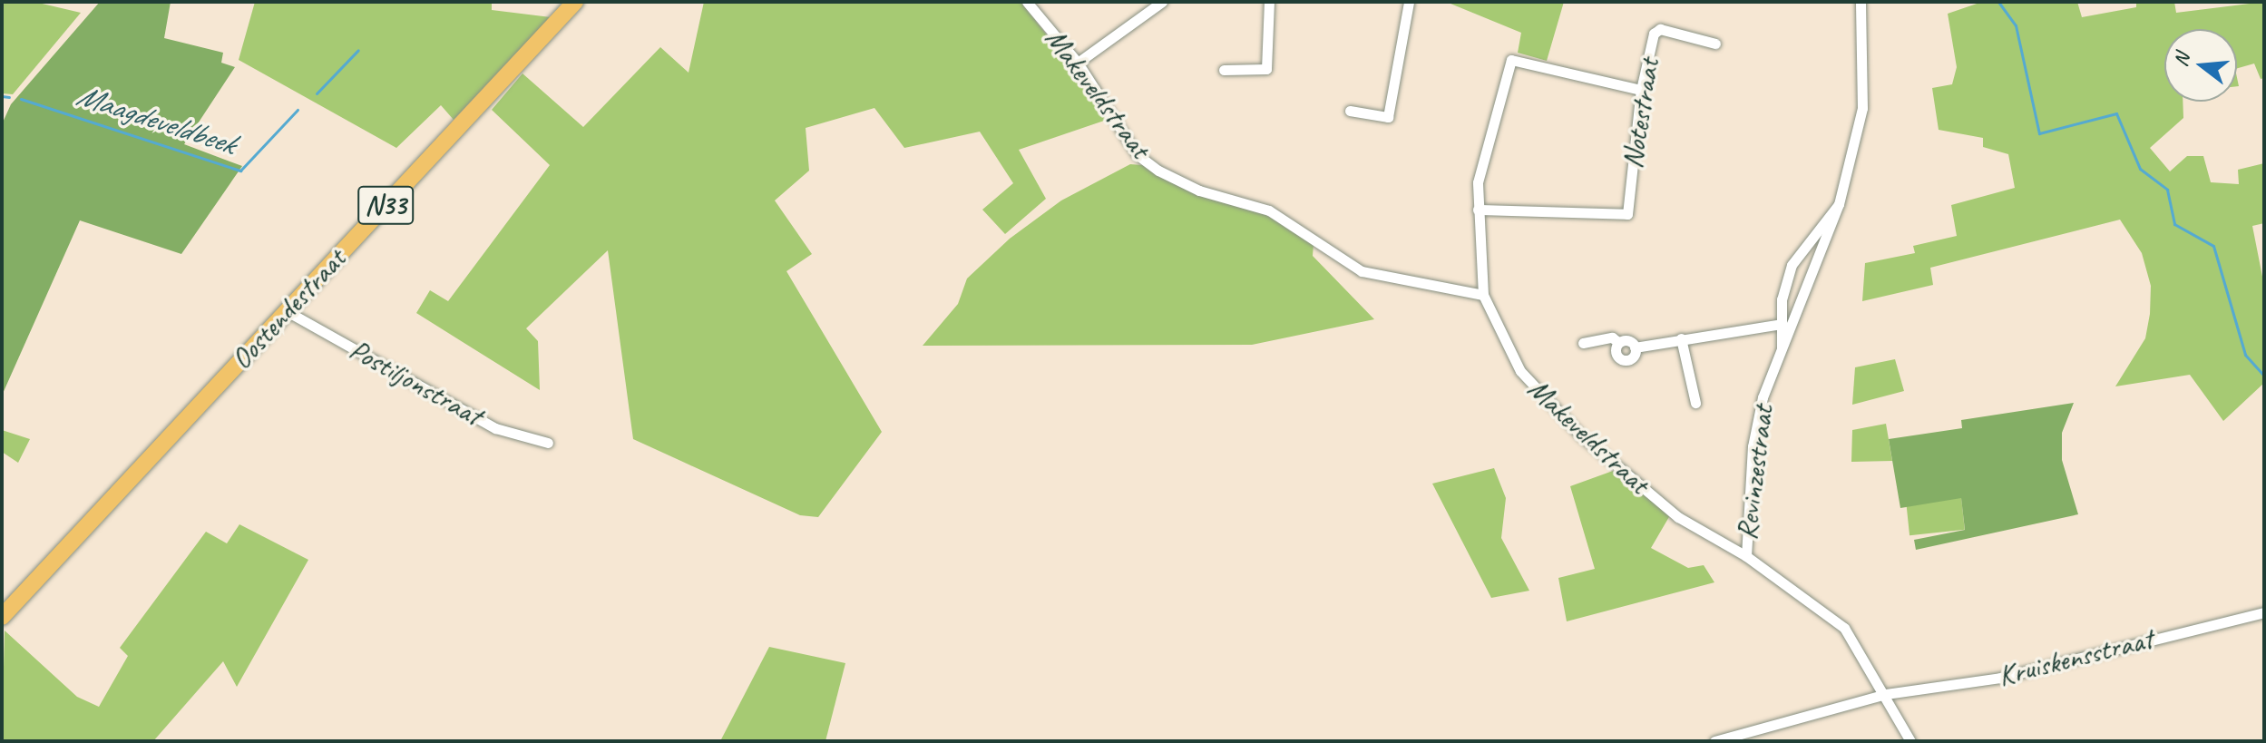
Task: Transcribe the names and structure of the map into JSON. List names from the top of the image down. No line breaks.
{"streets":{"main road":["N33","Oostendestraat"],"street":["Makeveldstraat","Notestraat","Postiljonstraat","Revinzestraat","Kruiskensstraat"]},"crossings":[["Makeveldstraat","Revinzestraat"],["Makeveldstraat","Kruiskensstraat"],["Oostendestraat","Postiljonstraat"]],"water":["Maagdeveldbeek"],"north":"left"}
